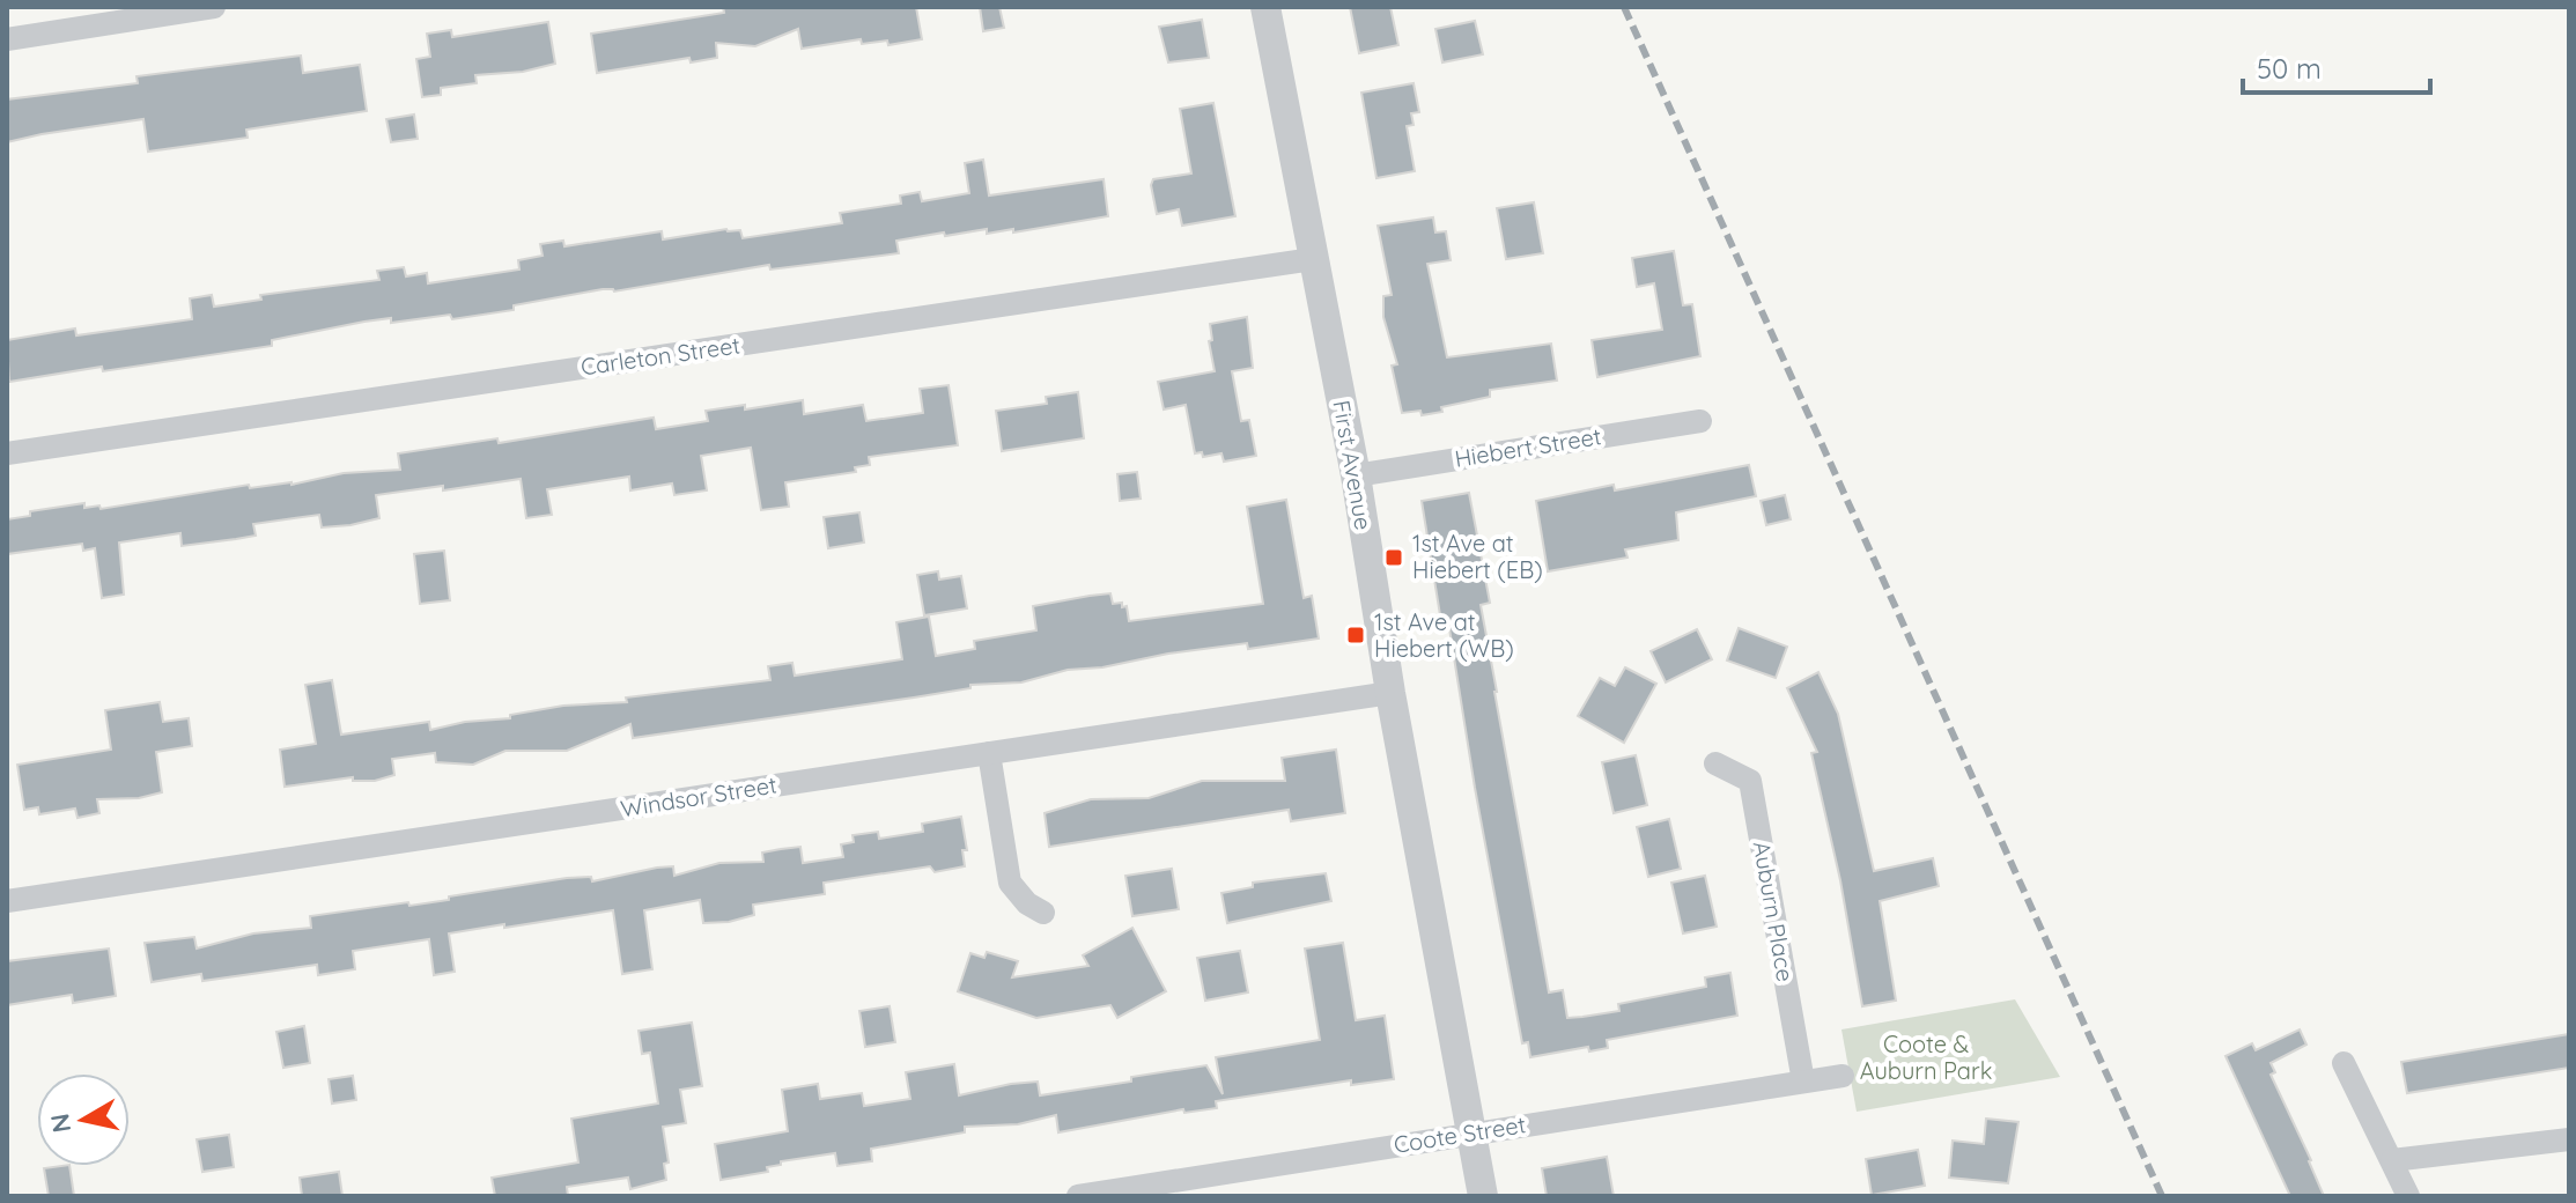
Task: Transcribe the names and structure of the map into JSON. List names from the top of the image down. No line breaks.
{"streets":{"street":["Carleton Street","Hiebert Street","First Avenue","Windsor Street","Auburn Place","Coote Street"]},"crossings":[["Carleton Street","First Avenue"],["Hiebert Street","First Avenue"],["First Avenue","Windsor Street"],["First Avenue","Coote Street"],["Auburn Place","Coote Street"]],"parks":["Coote & Auburn Park"],"places":{"transit":["1st Ave at Hiebert (EB)","1st Ave at Hiebert (WB)"]},"scale_bar":"50 m","north":"left"}
